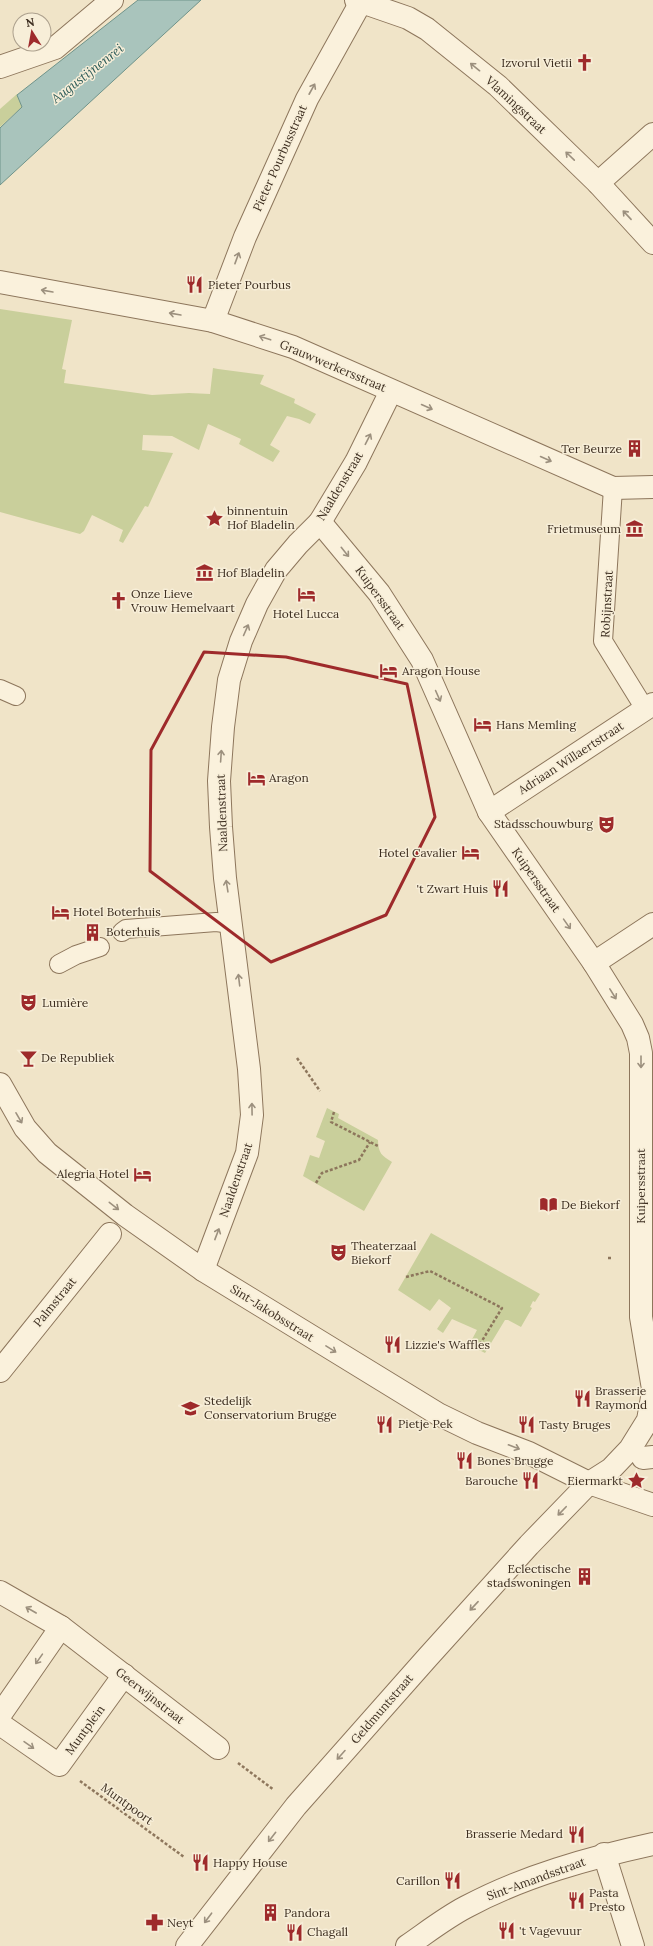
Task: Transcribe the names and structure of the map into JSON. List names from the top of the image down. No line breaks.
{"streets":{"street":["Vlamingstraat","Pieter Pourbusstraat","Grauwwerkersstraat","Naaldenstraat","Kuipersstraat","Adriaan Willaertstraat","Palmstraat","Sint-Jakobsstraat","Geerwijnstraat","Geldmuntstraat","Muntplein","Sint-Amandsstraat"],"lane":["Robijnstraat"],"path":["Muntpoort"]},"crossings":[["Vlamingstraat","Pieter Pourbusstraat"],["Pieter Pourbusstraat","Grauwwerkersstraat"],["Grauwwerkersstraat","Naaldenstraat"],["Grauwwerkersstraat","Robijnstraat"],["Naaldenstraat","Kuipersstraat"],["Naaldenstraat","Sint-Jakobsstraat"],["Kuipersstraat","Adriaan Willaertstraat"],["Robijnstraat","Adriaan Willaertstraat"],["Sint-Jakobsstraat","Geldmuntstraat"],["Geerwijnstraat","Muntplein"],["Muntplein","Muntpoort"]],"one_way":["Vlamingstraat","Pieter Pourbusstraat","Naaldenstraat","Kuipersstraat","Sint-Jakobsstraat","Geldmuntstraat","Muntplein"],"water":["Augustijnenrei"],"places":{"church":["Izvorul Vietii","Onze Lieve Vrouw Hemelvaart"],"restaurant":["Pieter Pourbus","'t Zwart Huis","Lizzie's Waffles","Brasserie Raymond","Pietje Pek","Tasty Bruges","Bones Brugge","Barouche","Brasserie Medard","Happy House","Carillon","Pasta Presto","'t Vagevuur","Chagall"],"building":["Ter Beurze","Boterhuis","Eclectische stadswoningen","Pandora"],"place":["binnentuin Hof Bladelin","Eiermarkt"],"museum":["Frietmuseum","Hof Bladelin"],"hotel":["Hotel Lucca","Aragon House","Hans Memling","Aragon","Hotel Cavalier","Hotel Boterhuis","Alegria Hotel"],"theatre":["Stadsschouwburg","Lumière","Theaterzaal Biekorf"],"bar":["De Republiek"],"library":["De Biekorf"],"school or university":["Stedelijk Conservatorium Brugge"],"pharmacy":["Neyt"]},"north":"top"}
